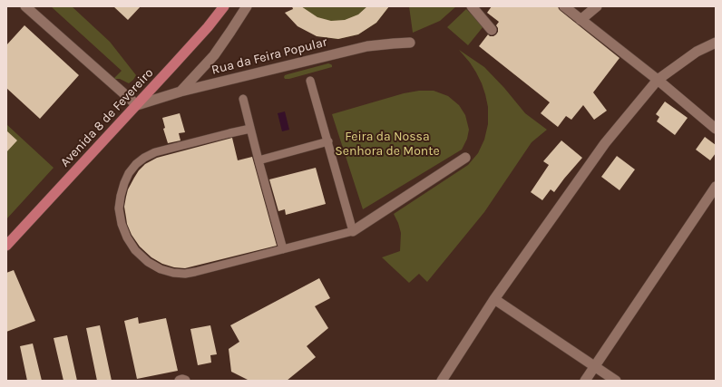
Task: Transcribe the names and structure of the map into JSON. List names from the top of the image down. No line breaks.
{"streets":{"main road":["Avenida 8 de Fevereiro"],"street":["Rua da Feira Popular"]},"crossings":[["Rua da Feira Popular","Avenida 8 de Fevereiro"]],"parks":["Feira da Nossa Senhora de Monte"]}
